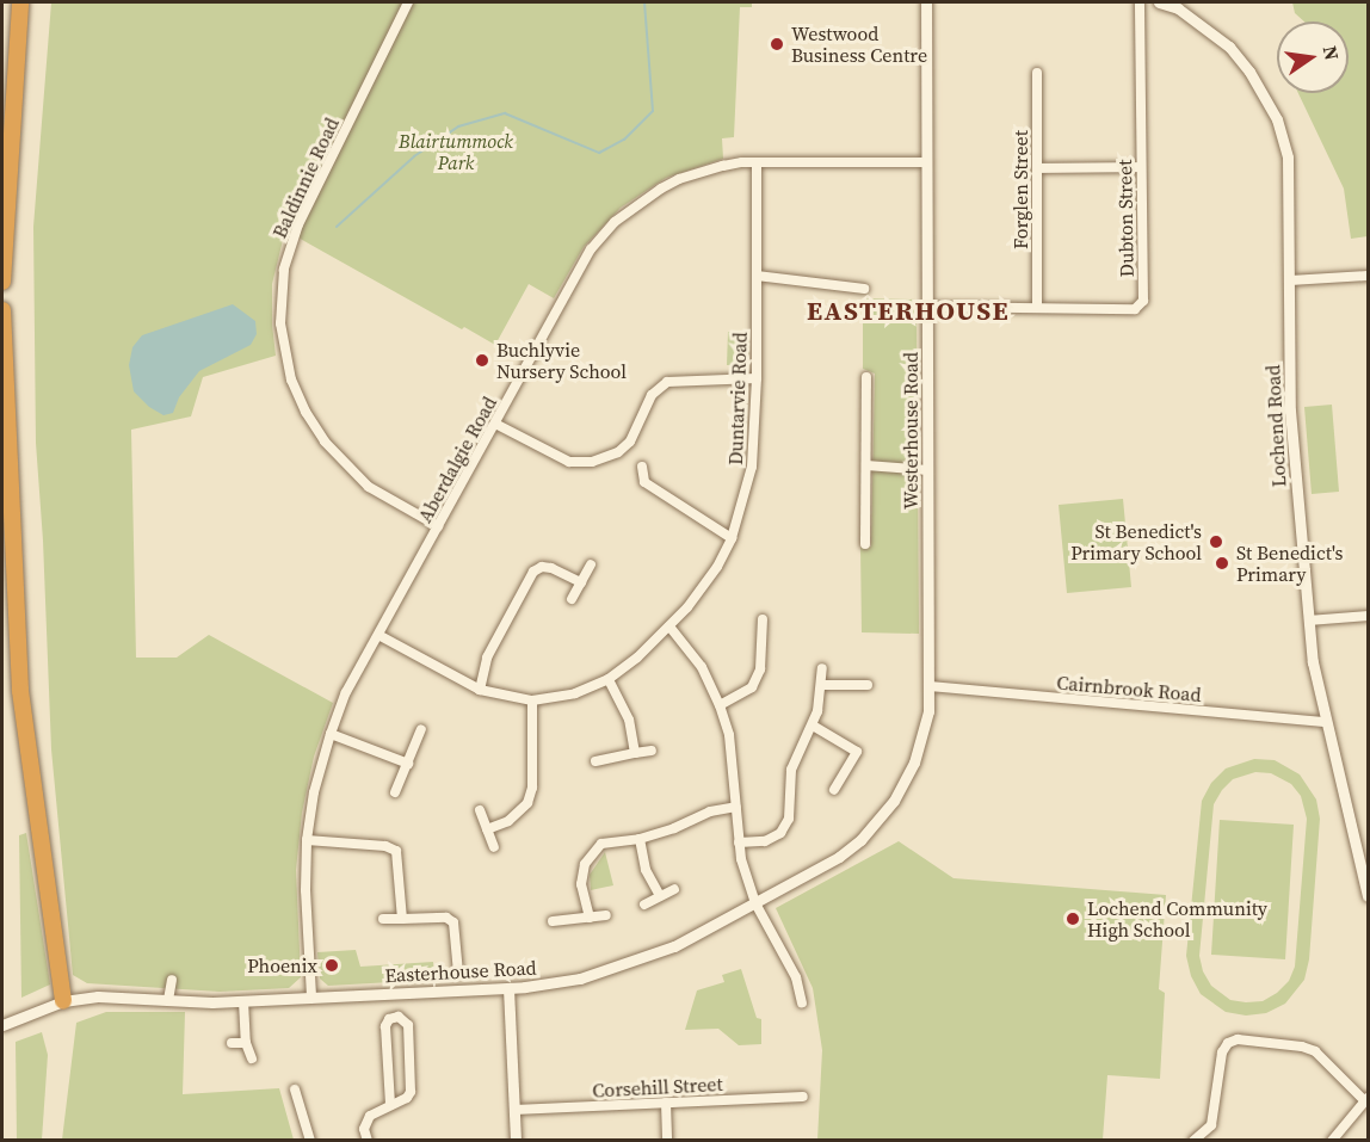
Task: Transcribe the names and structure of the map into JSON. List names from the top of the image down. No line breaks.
{"streets":{"street":["Baldinnie Road","Forglen Street","Dubton Street","Duntarvie Road","Lochend Road","Westerhouse Road","Aberdalgie Road","Cairnbrook Road","Easterhouse Road","Corsehill Street"]},"crossings":[["Baldinnie Road","Aberdalgie Road"],["Forglen Street","Dubton Street"],["Dubton Street","Westerhouse Road"],["Duntarvie Road","Aberdalgie Road"],["Lochend Road","Cairnbrook Road"],["Westerhouse Road","Aberdalgie Road"],["Westerhouse Road","Cairnbrook Road"],["Westerhouse Road","Easterhouse Road"],["Aberdalgie Road","Easterhouse Road"]],"districts":["EASTERHOUSE"],"parks":["Blairtummock Park"],"places":["Westwood Business Centre","Buchlyvie Nursery School","St Benedict's Primary School","St Benedict's Primary","Lochend Community High School","Phoenix"],"north":"right"}
